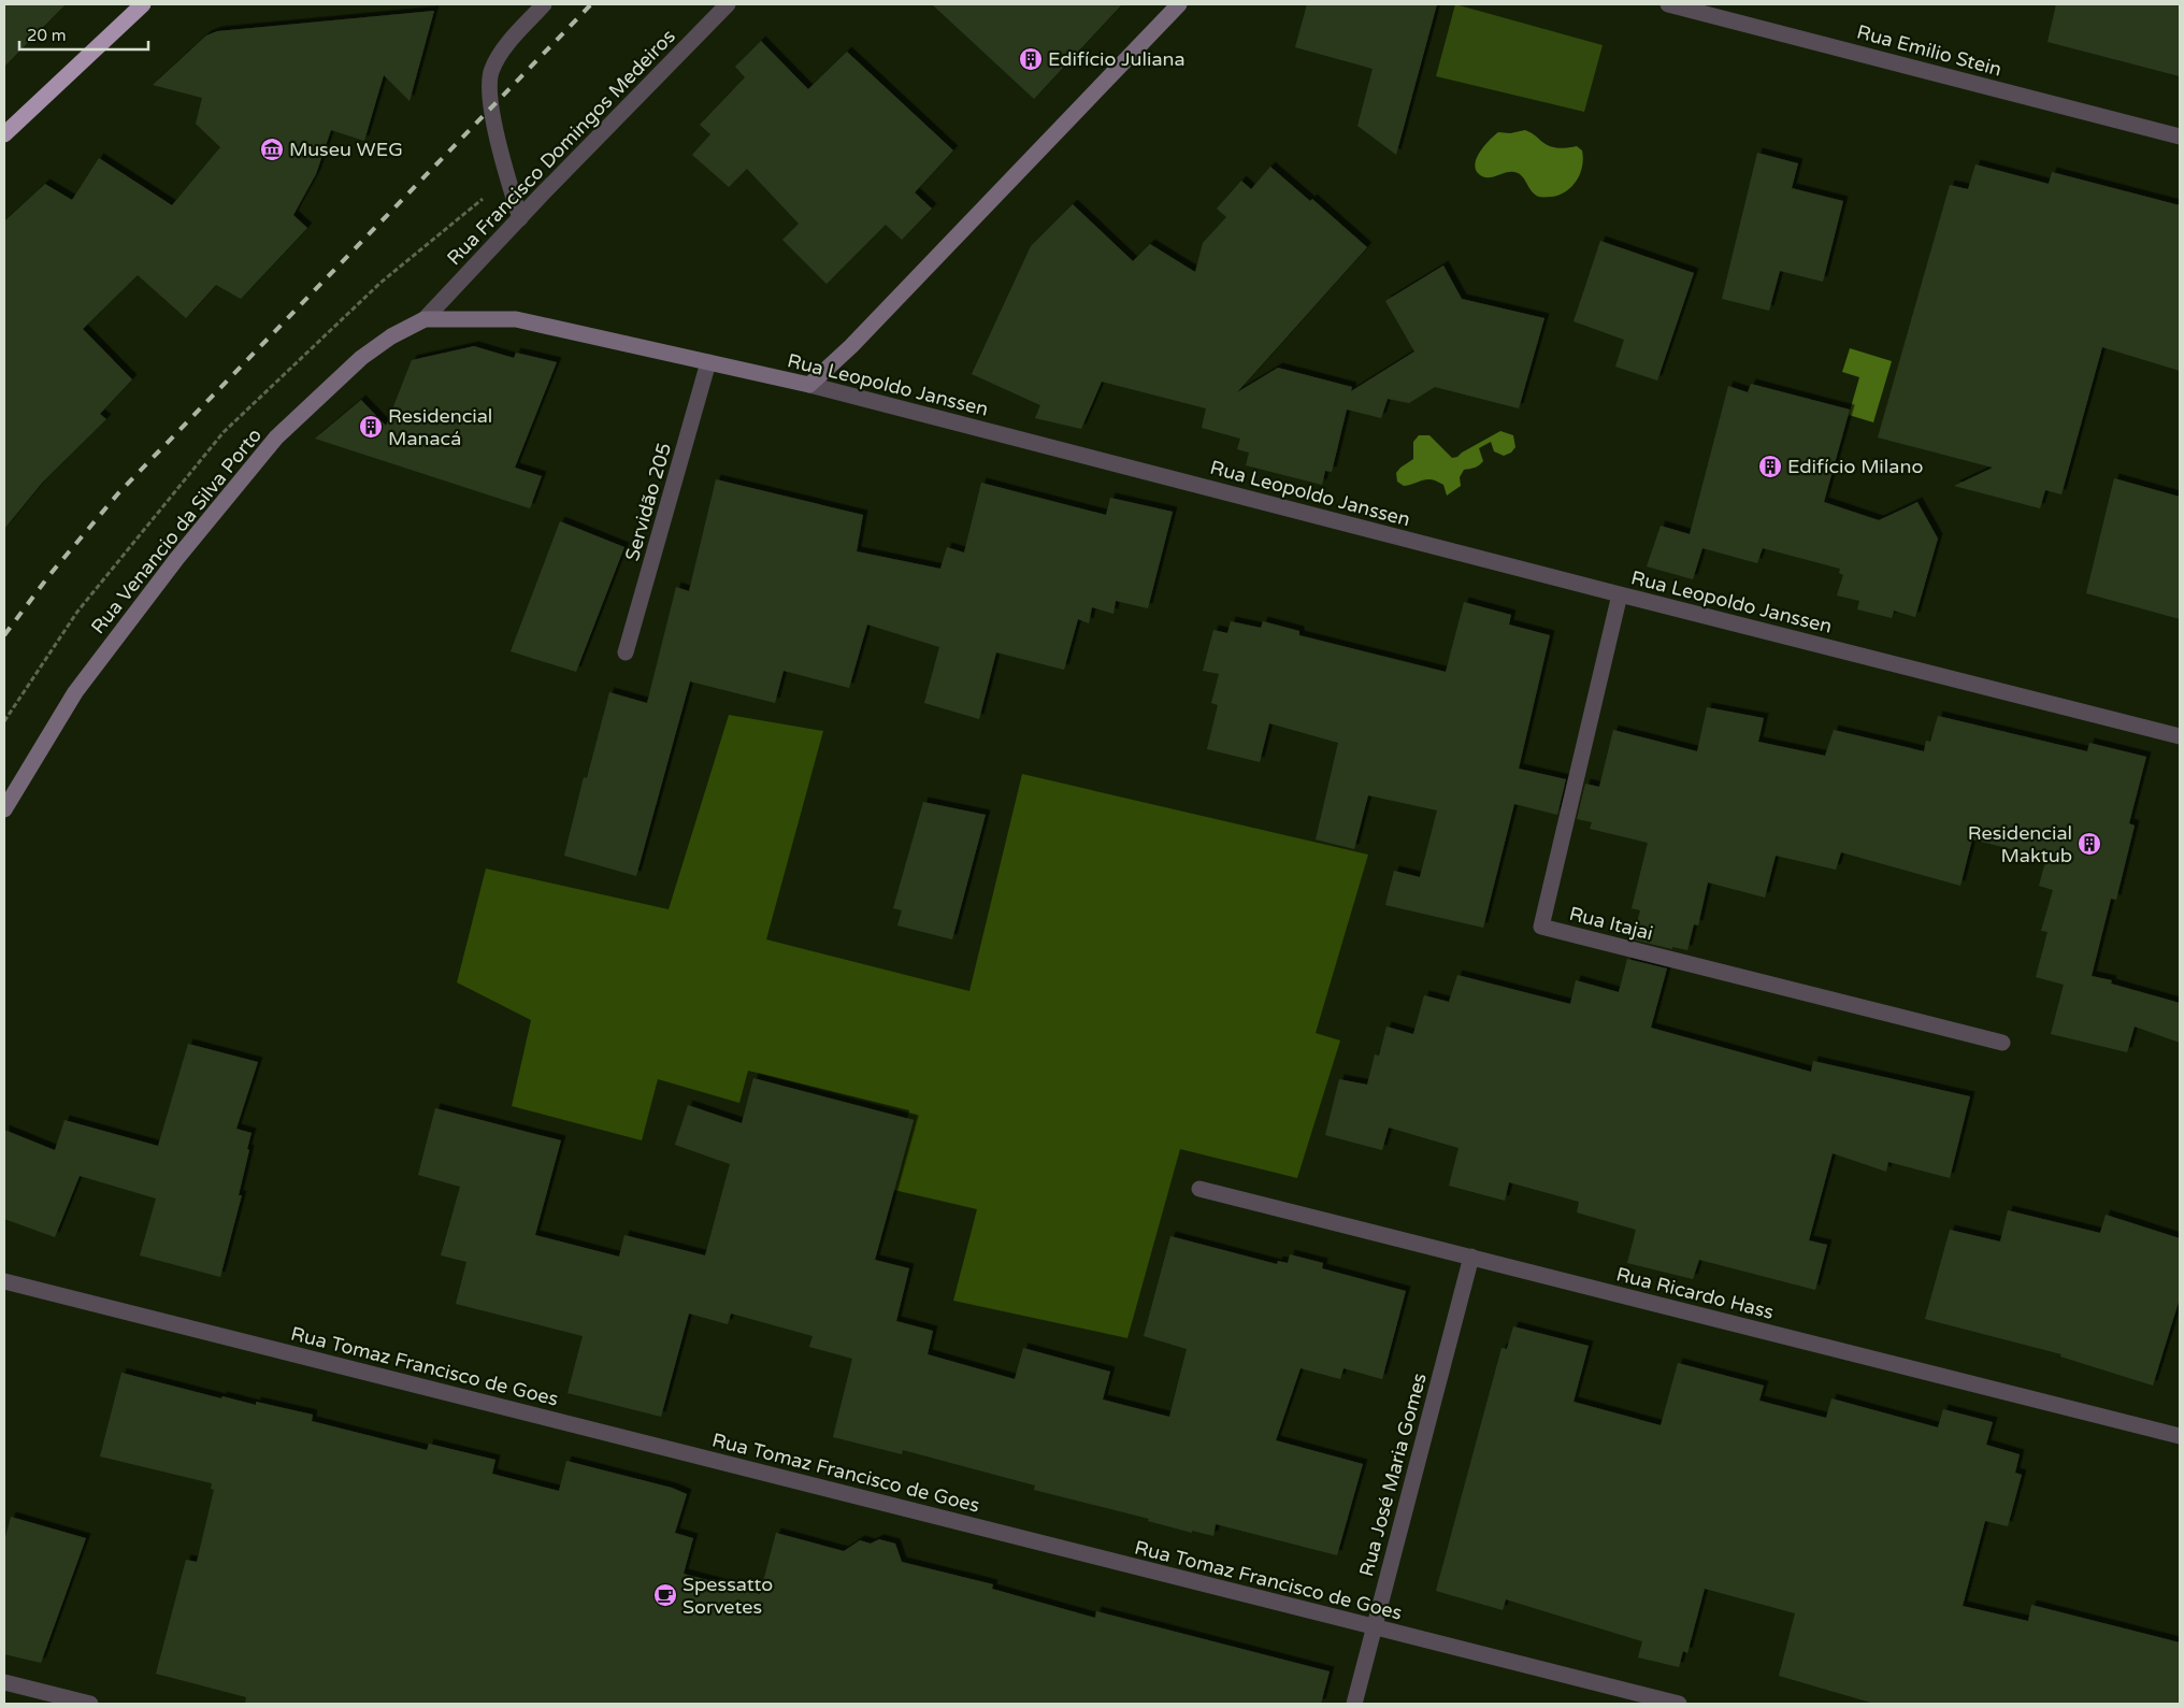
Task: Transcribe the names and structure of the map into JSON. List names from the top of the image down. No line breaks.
{"streets":{"street":["Rua Emilio Stein","Rua Francisco Domingos Medeiros","Rua Leopoldo Janssen","Servidão 205","Rua Venancio da Silva Porto","Rua Itajai","Rua Ricardo Hass","Rua Tomaz Francisco de Goes","Rua José Maria Gomes"]},"crossings":[["Rua Francisco Domingos Medeiros","Rua Leopoldo Janssen"],["Rua Francisco Domingos Medeiros","Rua Venancio da Silva Porto"],["Rua Leopoldo Janssen","Servidão 205"],["Rua Leopoldo Janssen","Rua Venancio da Silva Porto"],["Rua Leopoldo Janssen","Rua Itajai"],["Rua Ricardo Hass","Rua José Maria Gomes"],["Rua Tomaz Francisco de Goes","Rua José Maria Gomes"]],"places":{"building":["Edifício Juliana","Residencial Manacá","Edifício Milano","Residencial Maktub"],"museum":["Museu WEG"],"cafe":["Spessatto Sorvetes"]},"scale_bar":"20 m"}
